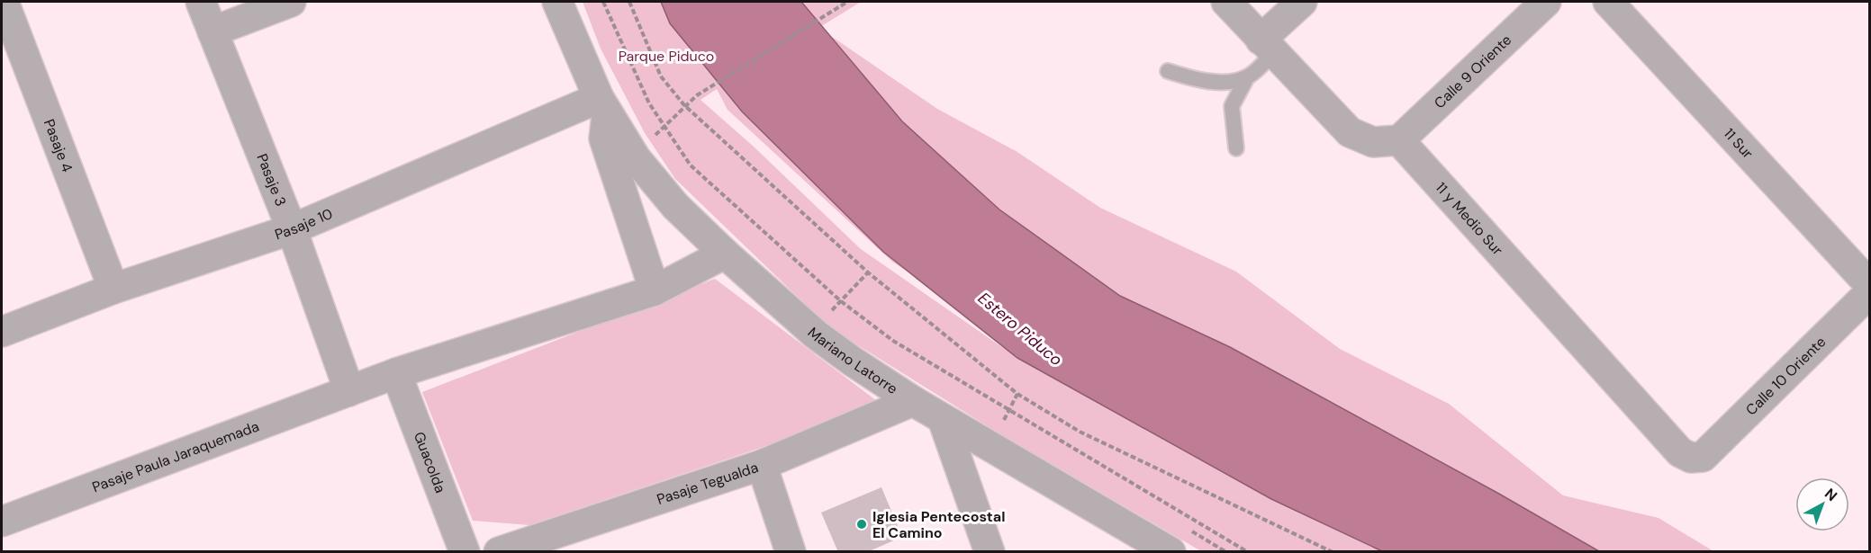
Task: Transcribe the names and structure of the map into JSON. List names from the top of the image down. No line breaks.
{"streets":{"street":["Calle 9 Oriente","11 Sur","Pasaje 4","Pasaje 3","11 y Medio Sur","Pasaje 10","Mariano Latorre","Calle 10 Oriente","Pasaje Paula Jaraquemada","Guacolda","Pasaje Tegualda"]},"crossings":[["Calle 9 Oriente","11 y Medio Sur"],["Pasaje 4","Pasaje 10"],["Pasaje 3","Pasaje 10"],["Pasaje 3","Pasaje Paula Jaraquemada"],["11 y Medio Sur","Calle 10 Oriente"],["Pasaje 10","Mariano Latorre"],["Mariano Latorre","Pasaje Tegualda"]],"water":["Estero Piduco"],"parks":["Parque Piduco"],"places":["Iglesia Pentecostal El Camino"],"north":"top right"}
